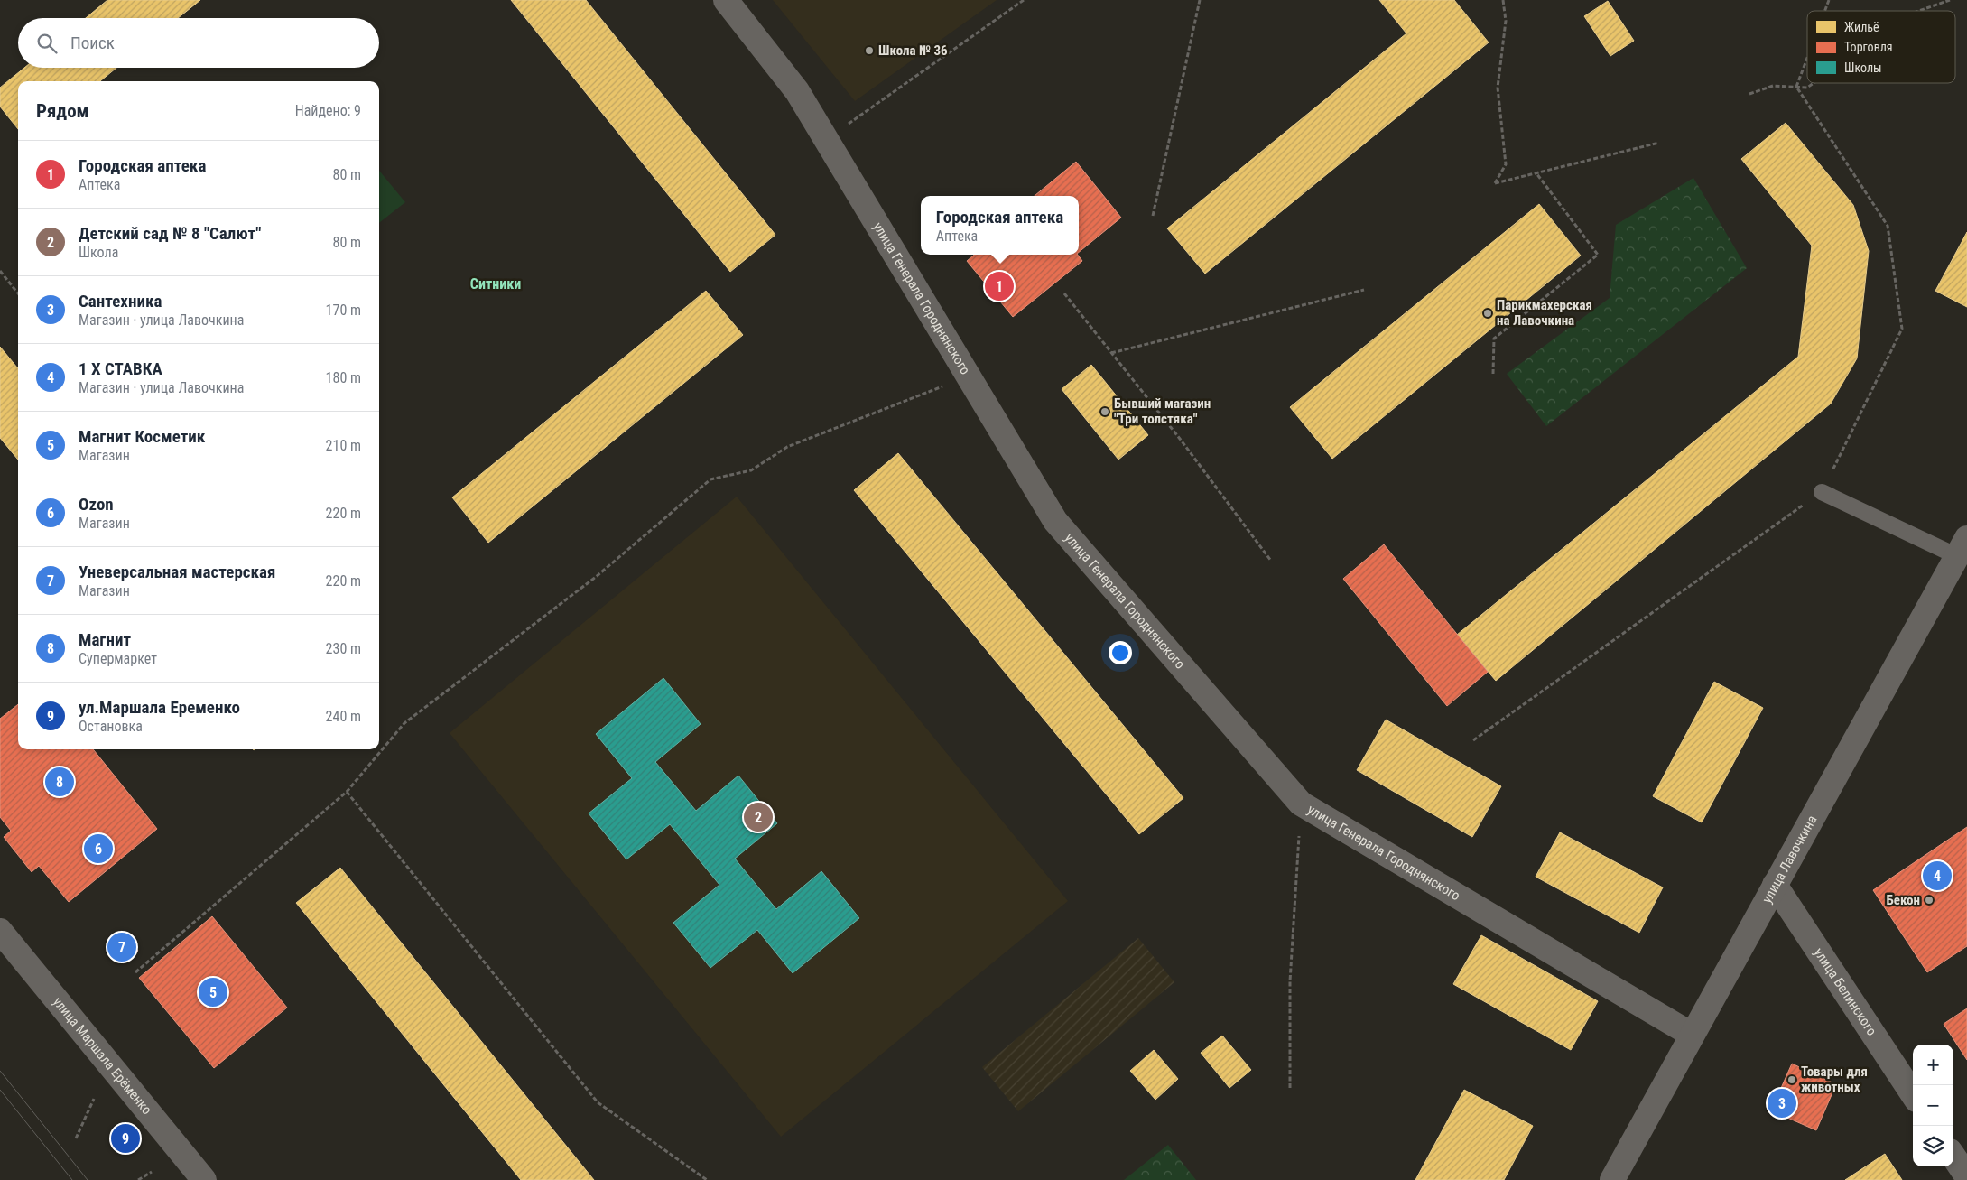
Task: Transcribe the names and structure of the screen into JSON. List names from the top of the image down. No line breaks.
{"streets":{"street":["улица Генерала Городнянского","улица Лавочкина","улица Белинского","улица Маршала Ерёменко"]},"crossings":[["улица Генерала Городнянского","улица Лавочкина"],["улица Лавочкина","улица Белинского"]],"districts":["Ситники"],"places":["Школа № 36","Парикмахерская на Лавочкина","Бывший магазин \"Три толстяка\"","Бекон","Товары для животных"],"legend":["Жильё","Торговля","Школы"],"page":{"search":"Поиск","heading":["Рядом","Найдено: 9"],"list":[{"mark":"1","name":"Городская аптека","note":"Аптека","value":"80 m"},{"mark":"2","name":"Детский сад № 8 \"Салют\"","note":"Школа","value":"80 m"},{"mark":"3","name":"Сантехника","note":"Магазин · улица Лавочкина","value":"170 m"},{"mark":"4","name":"1 X СТАВКА","note":"Магазин · улица Лавочкина","value":"180 m"},{"mark":"5","name":"Магнит Косметик","note":"Магазин","value":"210 m"},{"mark":"6","name":"Ozon","note":"Магазин","value":"220 m"},{"mark":"7","name":"Уневерсальная мастерская","note":"Магазин","value":"220 m"},{"mark":"8","name":"Магнит","note":"Супермаркет","value":"230 m"},{"mark":"9","name":"ул.Маршала Еременко","note":"Остановка","value":"240 m"}],"popup":["Городская аптека","Аптека"],"pins":["1","8","2","6","4","7","5","3","9"],"map_buttons":["+","−"]}}
